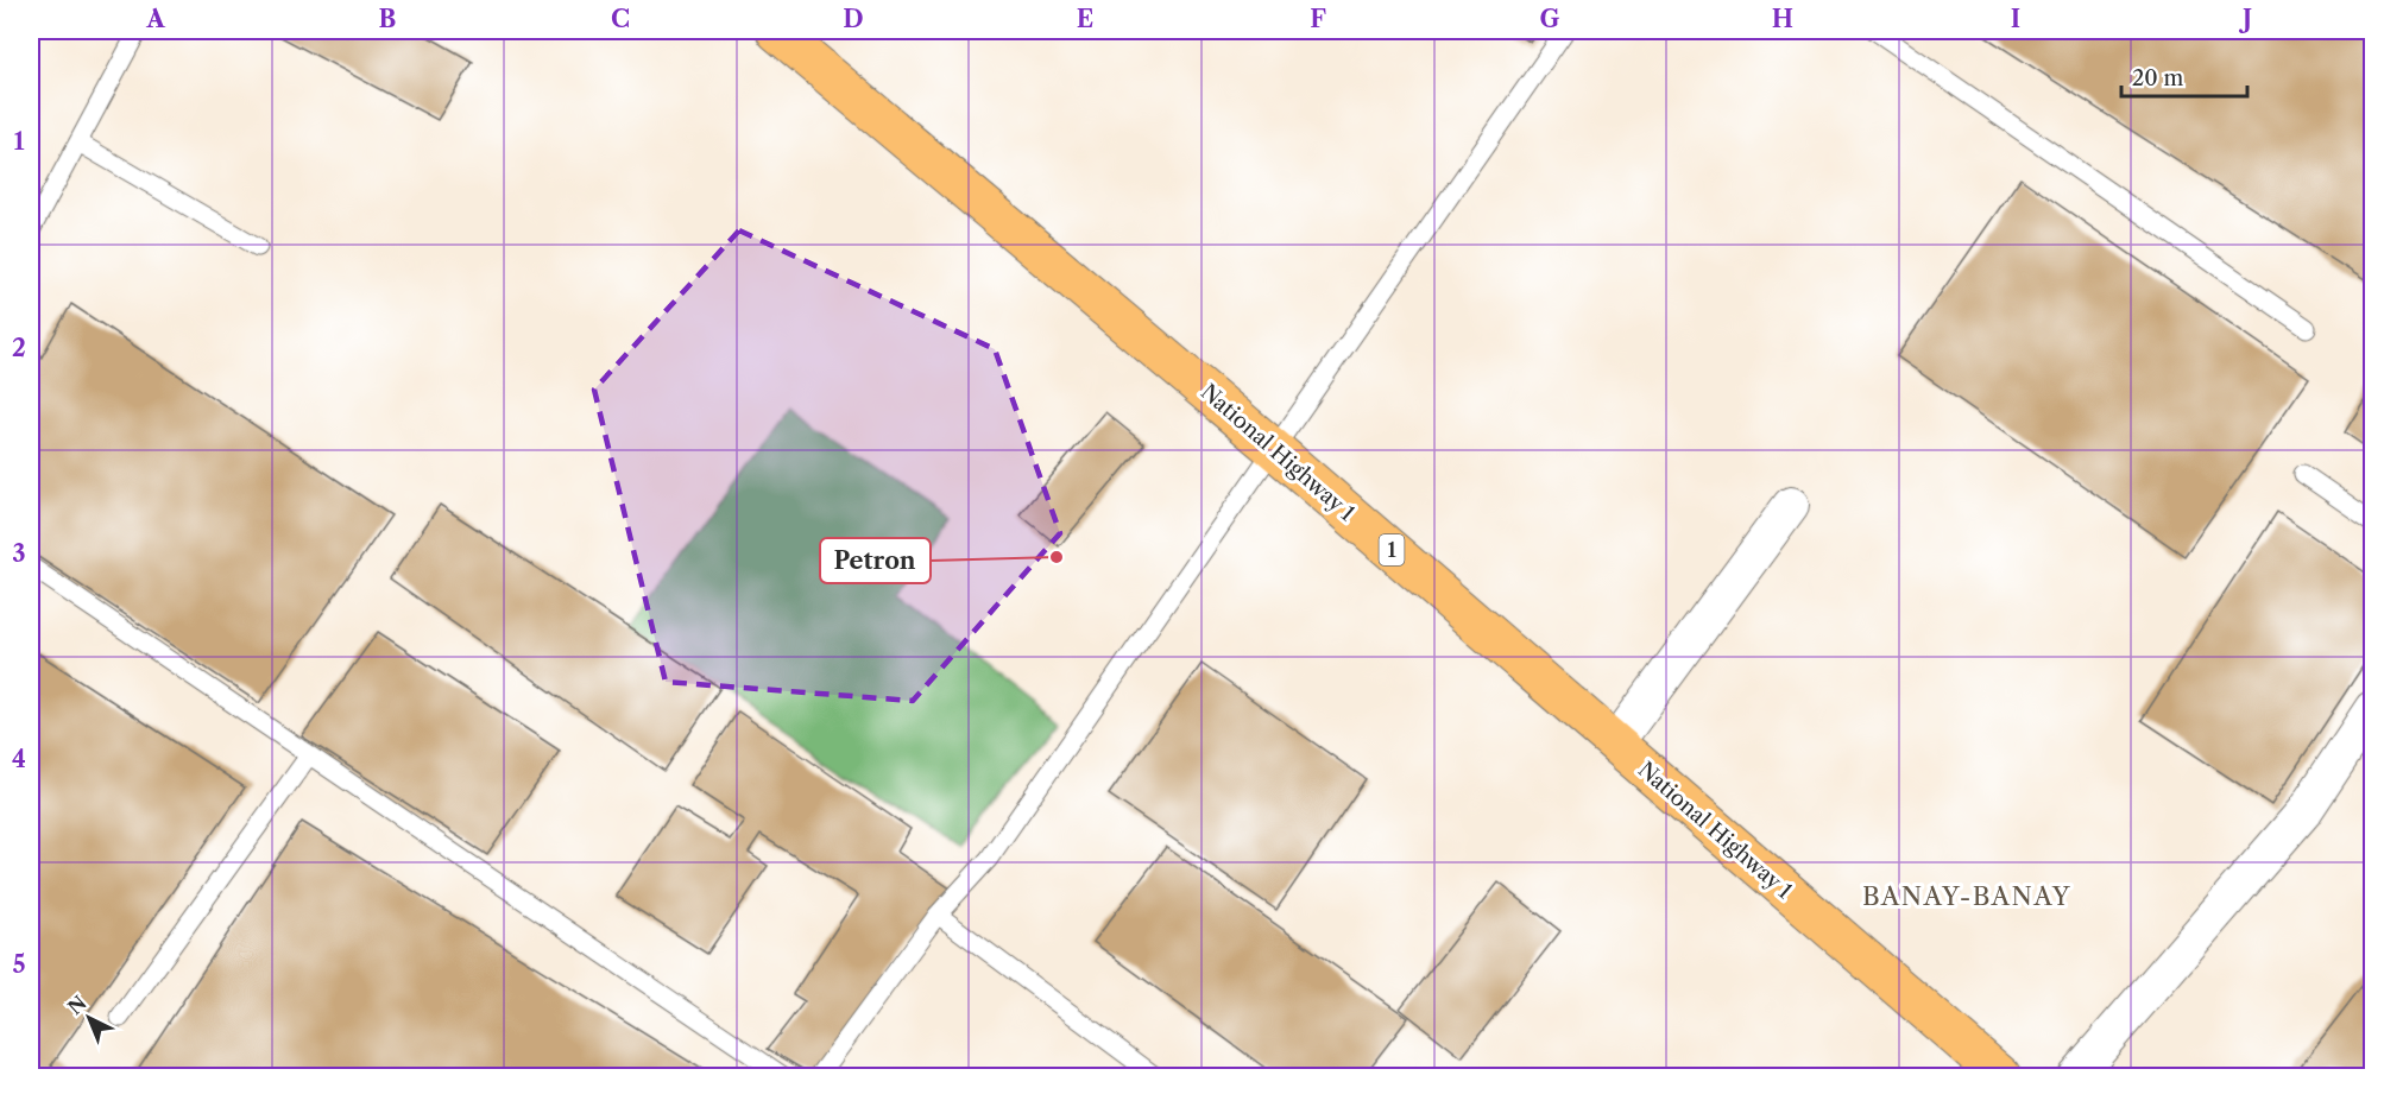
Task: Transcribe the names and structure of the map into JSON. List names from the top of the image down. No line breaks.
{"streets":{"highway":["National Highway 1","1"]},"districts":["BANAY-BANAY"],"places":["Petron"],"scale_bar":"20 m","north":"top left","grid":{"columns":["A","B","C","D","E","F","G","H","I","J"],"rows":["1","2","3","4","5"]}}
